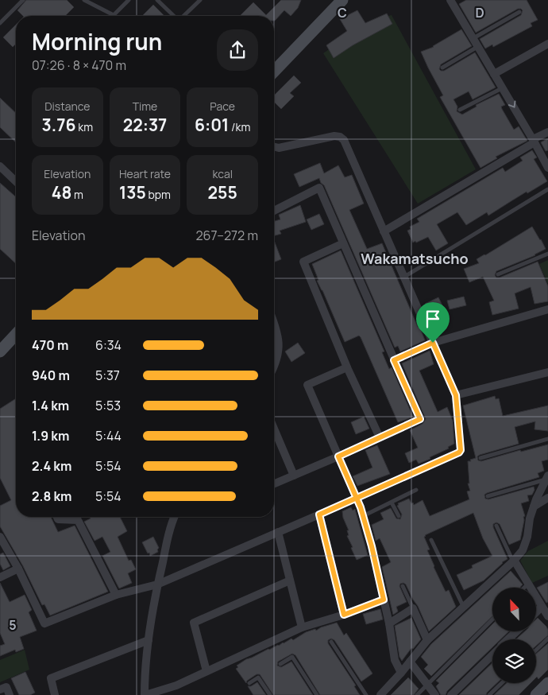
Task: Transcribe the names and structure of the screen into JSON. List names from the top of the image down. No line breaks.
{"districts":["Wakamatsucho"],"north":"top left","page":{"heading":["Morning run","07:26 · 8 × 470 m"],"stats":[["Distance","3.76 km"],["Time","22:37"],["Pace","6:01 /km"],["Elevation","48 m"],["Heart rate","135 bpm"],["kcal","255"]],"chart":["Elevation","267–272 m"],"list":[{"name":"470 m","note":"6:34"},{"name":"940 m","note":"5:37"},{"name":"1.4 km","note":"5:53"},{"name":"1.9 km","note":"5:44"},{"name":"2.4 km","note":"5:54"},{"name":"2.8 km","note":"5:54"}]},"grid":{"columns":["C","D"],"rows":["5"]}}
